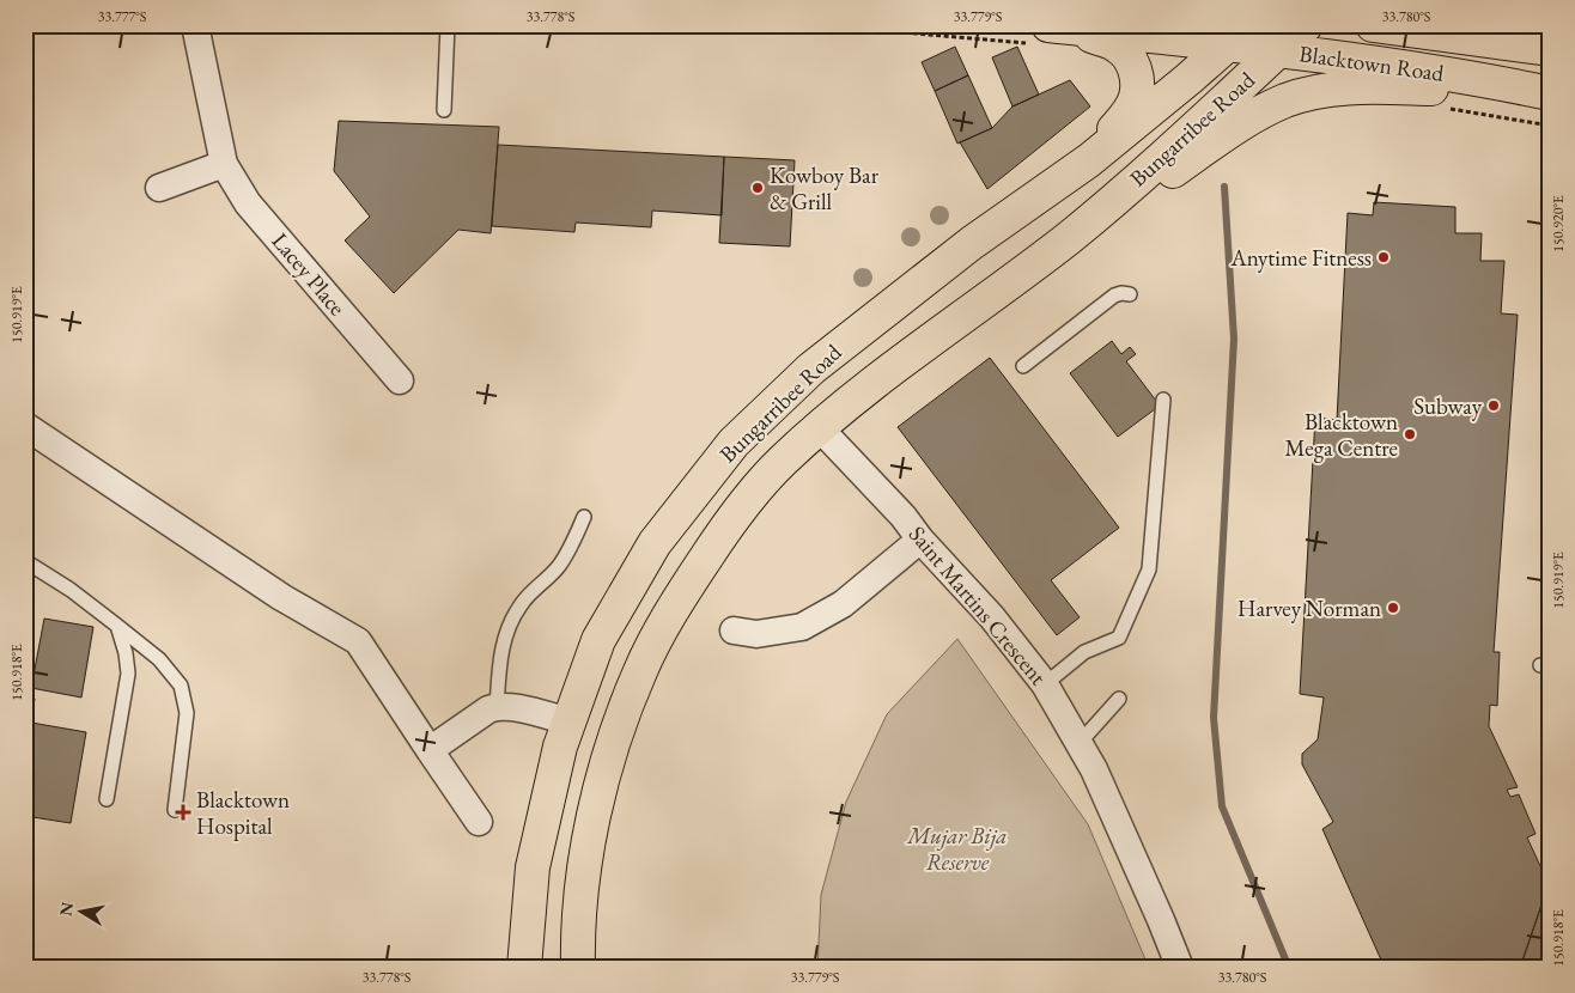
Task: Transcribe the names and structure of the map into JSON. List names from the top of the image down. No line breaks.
{"streets":{"main road":["Blacktown Road","Bungarribee Road"],"street":["Lacey Place","Saint Martins Crescent"]},"crossings":[["Blacktown Road","Bungarribee Road"],["Bungarribee Road","Saint Martins Crescent"]],"parks":["Mujar Bija Reserve"],"places":{"other":["Kowboy Bar & Grill","Anytime Fitness","Subway","Blacktown Mega Centre","Harvey Norman"],"health":["Blacktown Hospital"]},"north":"left","coordinates":["33.777°S","33.778°S","33.779°S","33.780°S","150.920°E","150.919°E","150.918°E"]}
